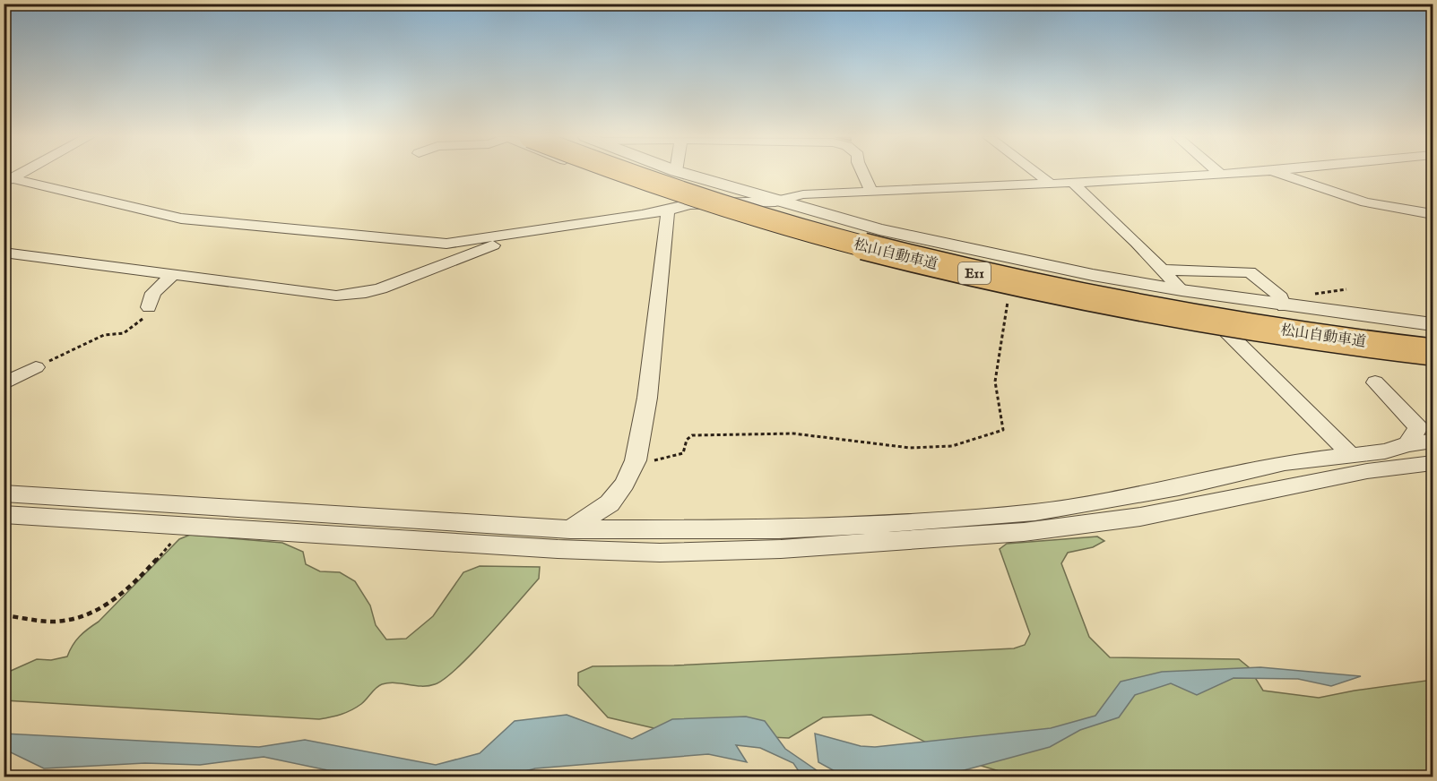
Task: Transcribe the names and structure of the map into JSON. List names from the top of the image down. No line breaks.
{"streets":{"highway":["松山自動車道","E11"]}}
